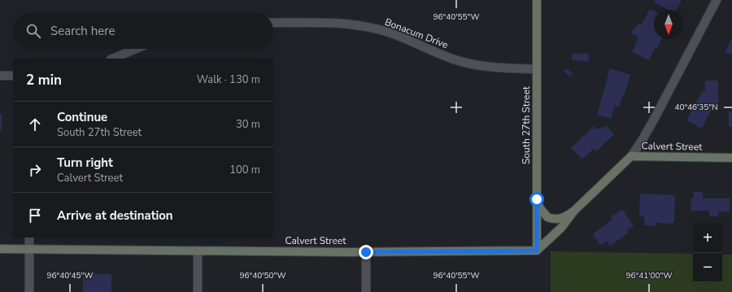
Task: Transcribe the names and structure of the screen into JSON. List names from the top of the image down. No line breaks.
{"streets":{"street":["Bonacum Drive","South 27th Street","Calvert Street"]},"crossings":[["Bonacum Drive","South 27th Street"],["South 27th Street","Calvert Street"]],"north":"bottom","page":{"search":"Search here","heading":["2 min","Walk · 130 m"],"list":[["Continue","South 27th Street","30 m"],["Turn right","Calvert Street","100 m"],"Arrive at destination"],"map_buttons":["+","−"]},"coordinates":["96°40'55\"W","40°46'35\"N","96°40'45\"W","96°40'50\"W","96°41'00\"W"]}
